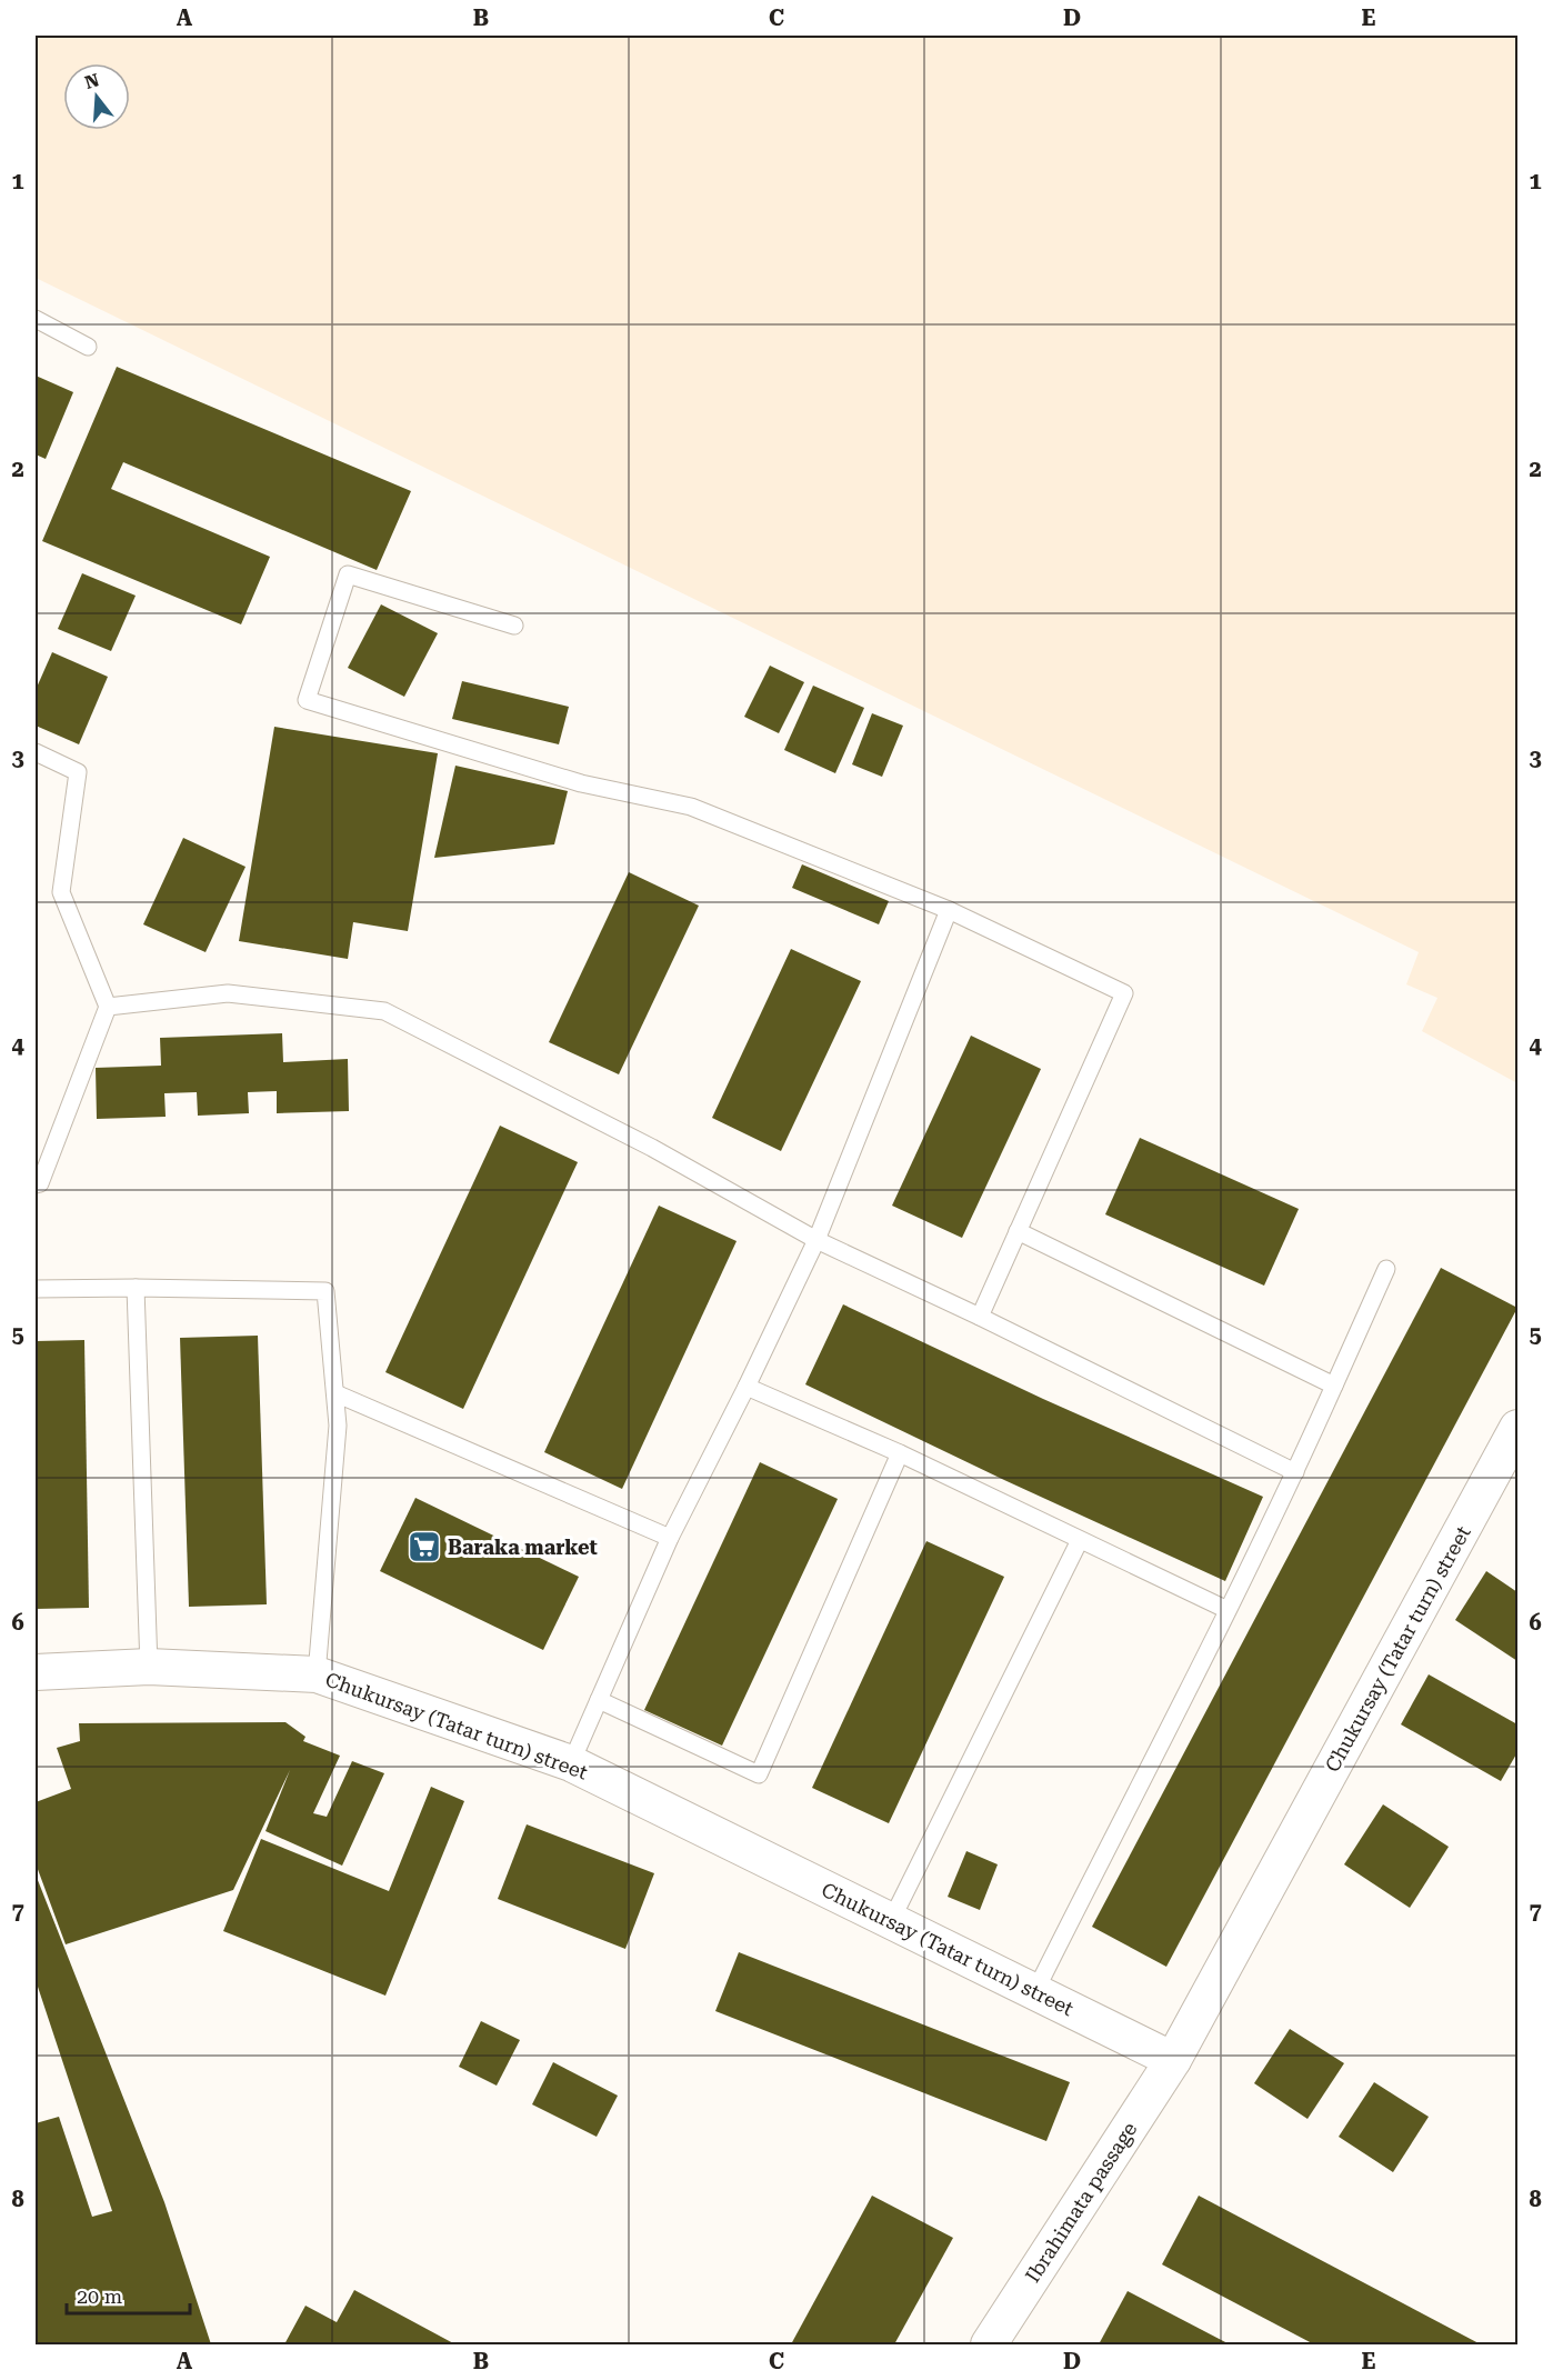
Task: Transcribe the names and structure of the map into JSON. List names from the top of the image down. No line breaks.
{"streets":{"street":["Chukursay (Tatar turn) street","Ibrahimаta passage"]},"crossings":[["Chukursay (Tatar turn) street","Ibrahimаta passage"]],"places":{"supermarket":["Baraka market"]},"scale_bar":"20 m","north":"top","grid":{"columns":["A","B","C","D","E"],"rows":["1","2","3","4","5","6","7","8"]}}
